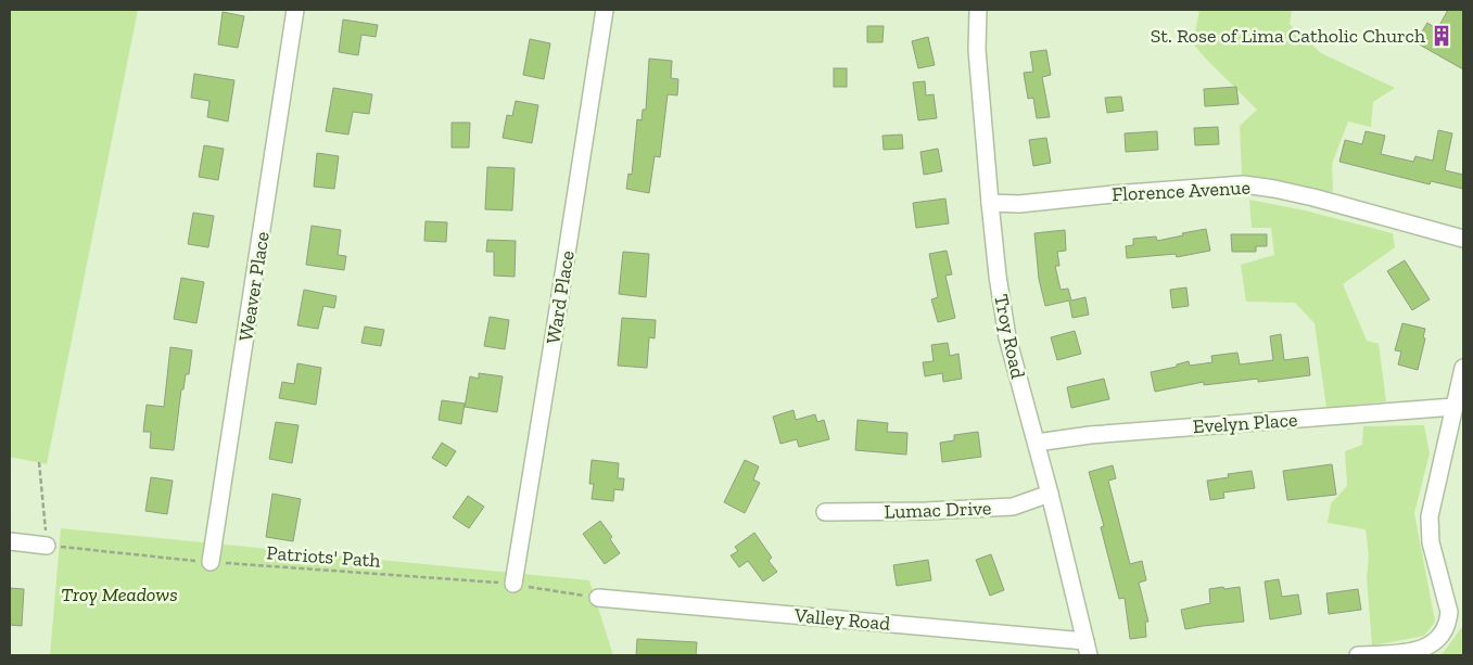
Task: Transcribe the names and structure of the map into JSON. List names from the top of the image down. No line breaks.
{"streets":{"street":["Florence Avenue","Weaver Place","Ward Place","Troy Road","Evelyn Place","Lumac Drive","Valley Road"],"path":["Patriots' Path"]},"crossings":[["Florence Avenue","Troy Road"],["Weaver Place","Patriots' Path"],["Ward Place","Patriots' Path"],["Troy Road","Evelyn Place"],["Troy Road","Lumac Drive"],["Troy Road","Valley Road"],["Patriots' Path","Valley Road"]],"parks":["Troy Meadows"],"places":{"building":["St. Rose of Lima Catholic Church"]}}
